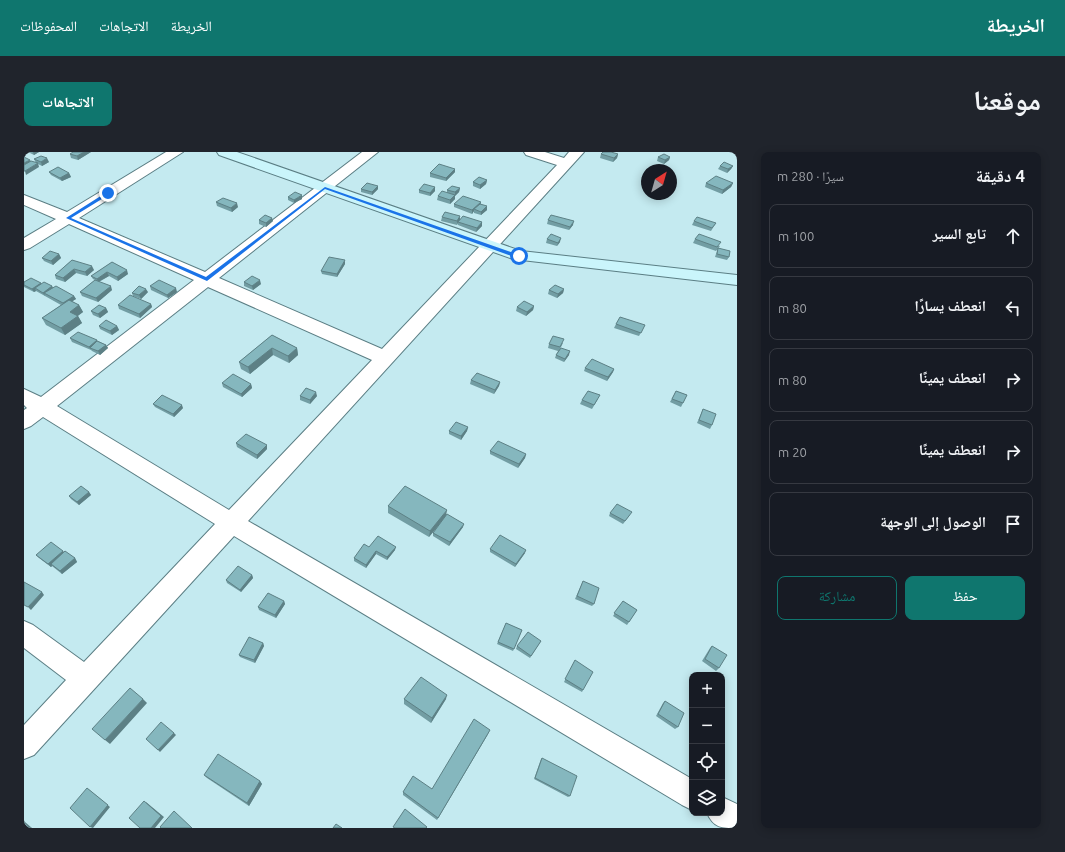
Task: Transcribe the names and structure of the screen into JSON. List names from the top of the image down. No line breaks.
{"north":"top right","page":{"header":"الخريطة","nav":["الخريطة","الاتجاهات","المحفوظات"],"title":"موقعنا","buttons":["الاتجاهات",["حفظ","مشاركة"]],"heading":["4 دقيقة","سيرًا · 280 m"],"list":[["تابع السير","100 m"],["انعطف يسارًا","80 m"],["انعطف يمينًا","80 m"],["انعطف يمينًا","20 m"],"الوصول إلى الوجهة"],"map_buttons":["+","−"]}}
